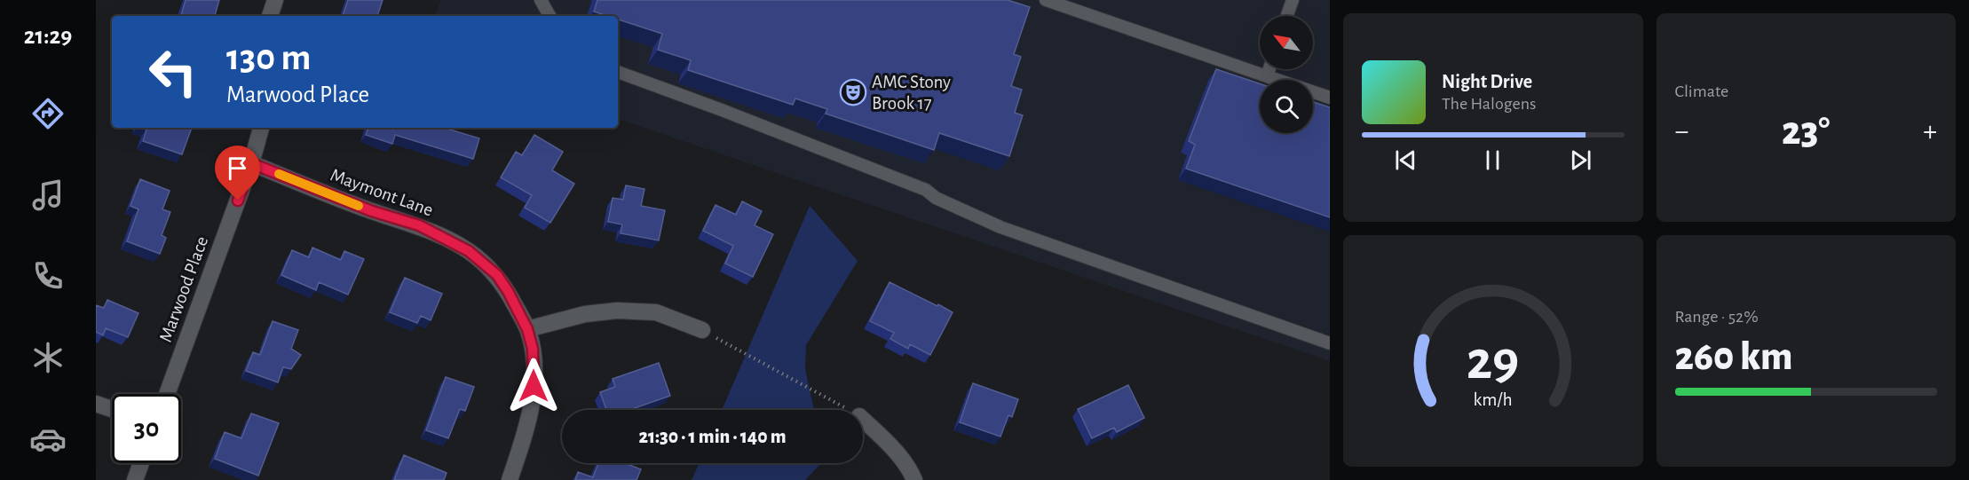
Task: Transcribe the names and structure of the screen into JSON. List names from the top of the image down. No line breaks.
{"streets":{"street":["Maymont Lane","Marwood Place"]},"crossings":[["Maymont Lane","Marwood Place"]],"places":{"theatre":["AMC Stony Brook 17"]},"north":"top left","page":{"tabs":"21:29","tile":["Climate",["Range · 52%","260 km"]],"turn":["130 m","Marwood Place"],"song":["Night Drive","The Halogens"],"heat":["−","23°","+"],"limit":"30","trip":"21:30 · 1 min · 140 m","gauge":["29","km/h"]}}
